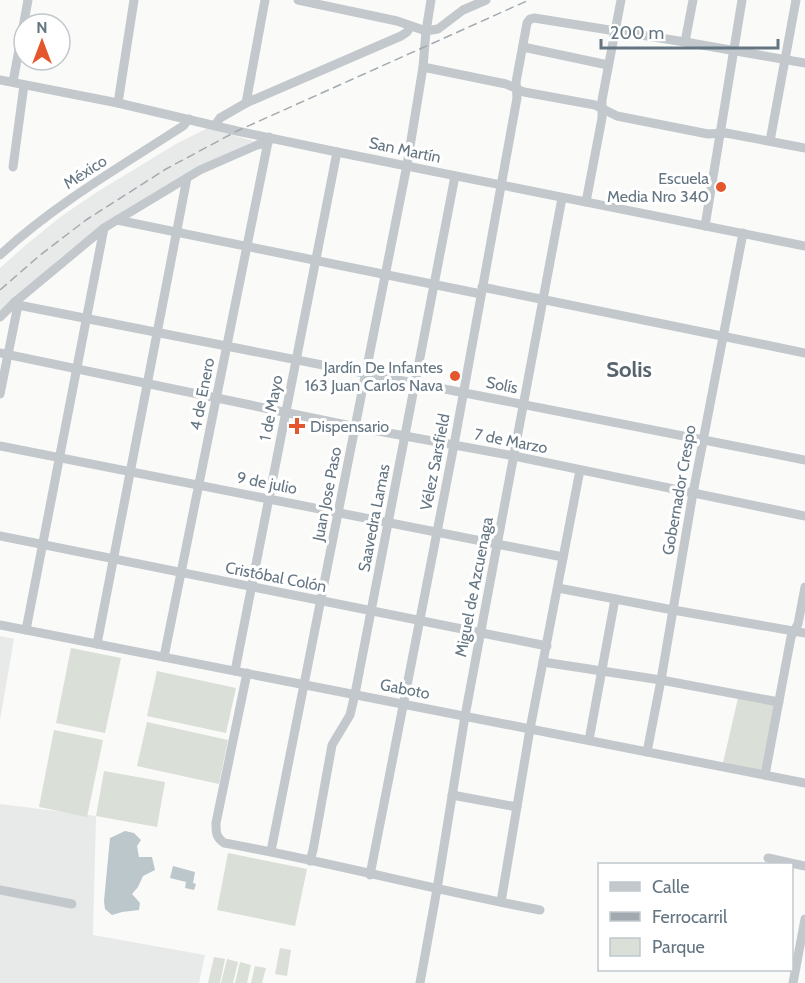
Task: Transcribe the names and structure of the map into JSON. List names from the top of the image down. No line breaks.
{"streets":{"street":["San Martín","México","Solís","4 de Enero","1 de Mayo","7 de Marzo","Vélez Sarsfield","9 de julio","Gobernador Crespo","Juan Jose Paso","Saavedra Lamas","Cristóbal Colón","Miguel de Azcuenaga","Gaboto"]},"crossings":[["San Martín","México"],["San Martín","4 de Enero"],["San Martín","1 de Mayo"],["San Martín","Vélez Sarsfield"],["San Martín","Gobernador Crespo"],["San Martín","Juan Jose Paso"],["San Martín","Saavedra Lamas"],["San Martín","Miguel de Azcuenaga"],["Solís","4 de Enero"],["Solís","1 de Mayo"],["Solís","Vélez Sarsfield"],["Solís","Gobernador Crespo"],["Solís","Juan Jose Paso"],["Solís","Saavedra Lamas"],["Solís","Miguel de Azcuenaga"],["4 de Enero","7 de Marzo"],["4 de Enero","9 de julio"],["4 de Enero","Cristóbal Colón"],["4 de Enero","Gaboto"],["1 de Mayo","7 de Marzo"],["1 de Mayo","9 de julio"],["1 de Mayo","Cristóbal Colón"],["1 de Mayo","Gaboto"],["7 de Marzo","Vélez Sarsfield"],["7 de Marzo","Gobernador Crespo"],["7 de Marzo","Juan Jose Paso"],["7 de Marzo","Saavedra Lamas"],["7 de Marzo","Miguel de Azcuenaga"],["Vélez Sarsfield","9 de julio"],["Vélez Sarsfield","Cristóbal Colón"],["Vélez Sarsfield","Gaboto"],["9 de julio","Juan Jose Paso"],["9 de julio","Saavedra Lamas"],["9 de julio","Miguel de Azcuenaga"],["Gobernador Crespo","Gaboto"],["Juan Jose Paso","Cristóbal Colón"],["Juan Jose Paso","Gaboto"],["Saavedra Lamas","Cristóbal Colón"],["Saavedra Lamas","Gaboto"],["Cristóbal Colón","Miguel de Azcuenaga"],["Miguel de Azcuenaga","Gaboto"]],"districts":["Solis"],"places":{"other":["Escuela Media Nro 340","Jardín De Infantes 163 Juan Carlos Nava"],"health":["Dispensario"]},"legend":["Calle","Ferrocarril","Parque"],"scale_bar":"200 m","north":"top"}
